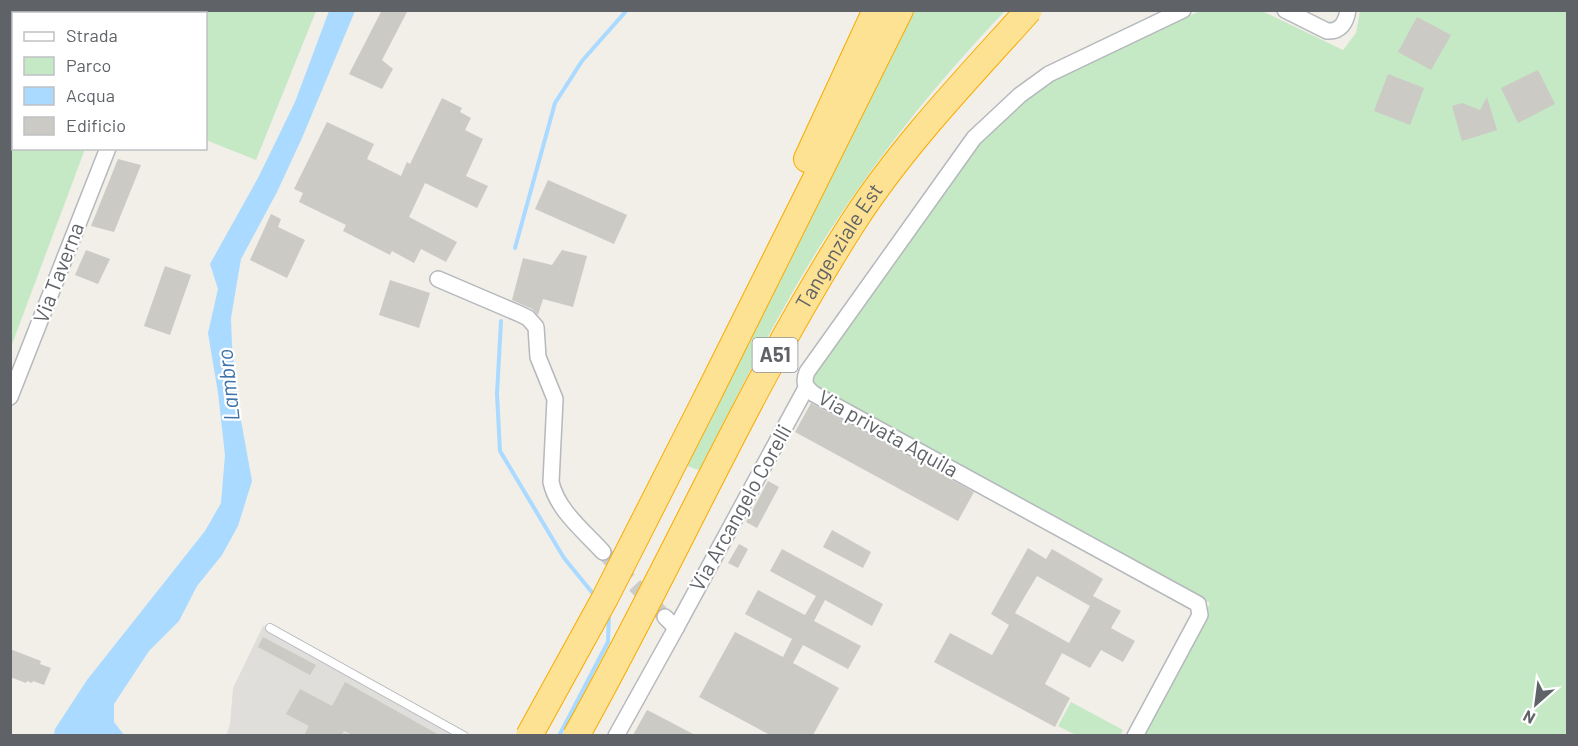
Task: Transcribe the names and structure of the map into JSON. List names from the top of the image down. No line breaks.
{"streets":{"highway":["Tangenziale Est","A51"],"street":["Via Taverna","Via privata Aquila","Via Arcangelo Corelli"]},"crossings":[["Via privata Aquila","Via Arcangelo Corelli"]],"water":["Lambro"],"legend":["Strada","Parco","Acqua","Edificio"],"north":"bottom left"}
